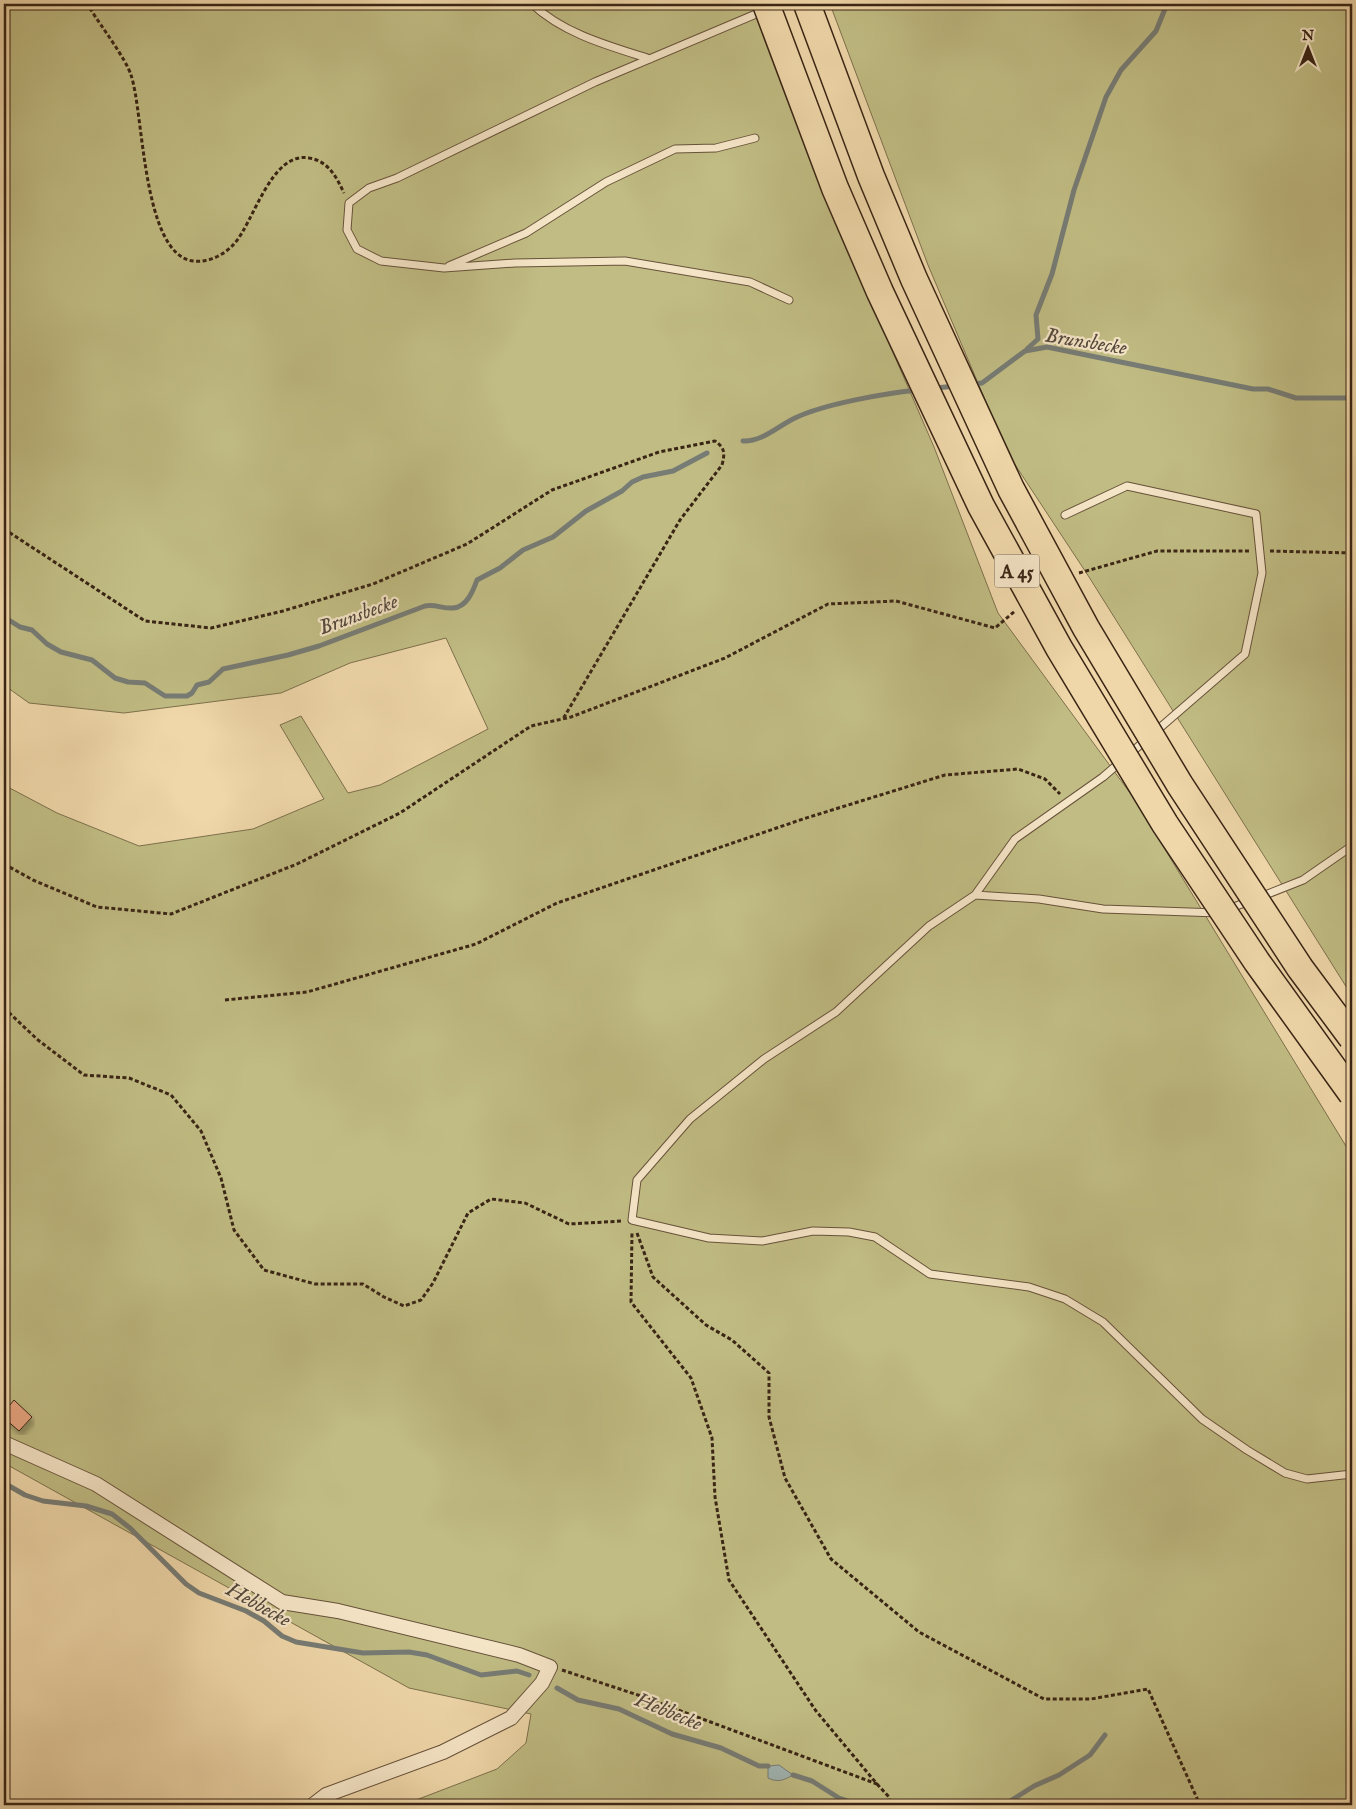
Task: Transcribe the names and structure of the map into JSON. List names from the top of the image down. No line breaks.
{"streets":{"highway":["A 45"]},"water":["Brunsbecke","Hebbecke"],"north":"top"}
